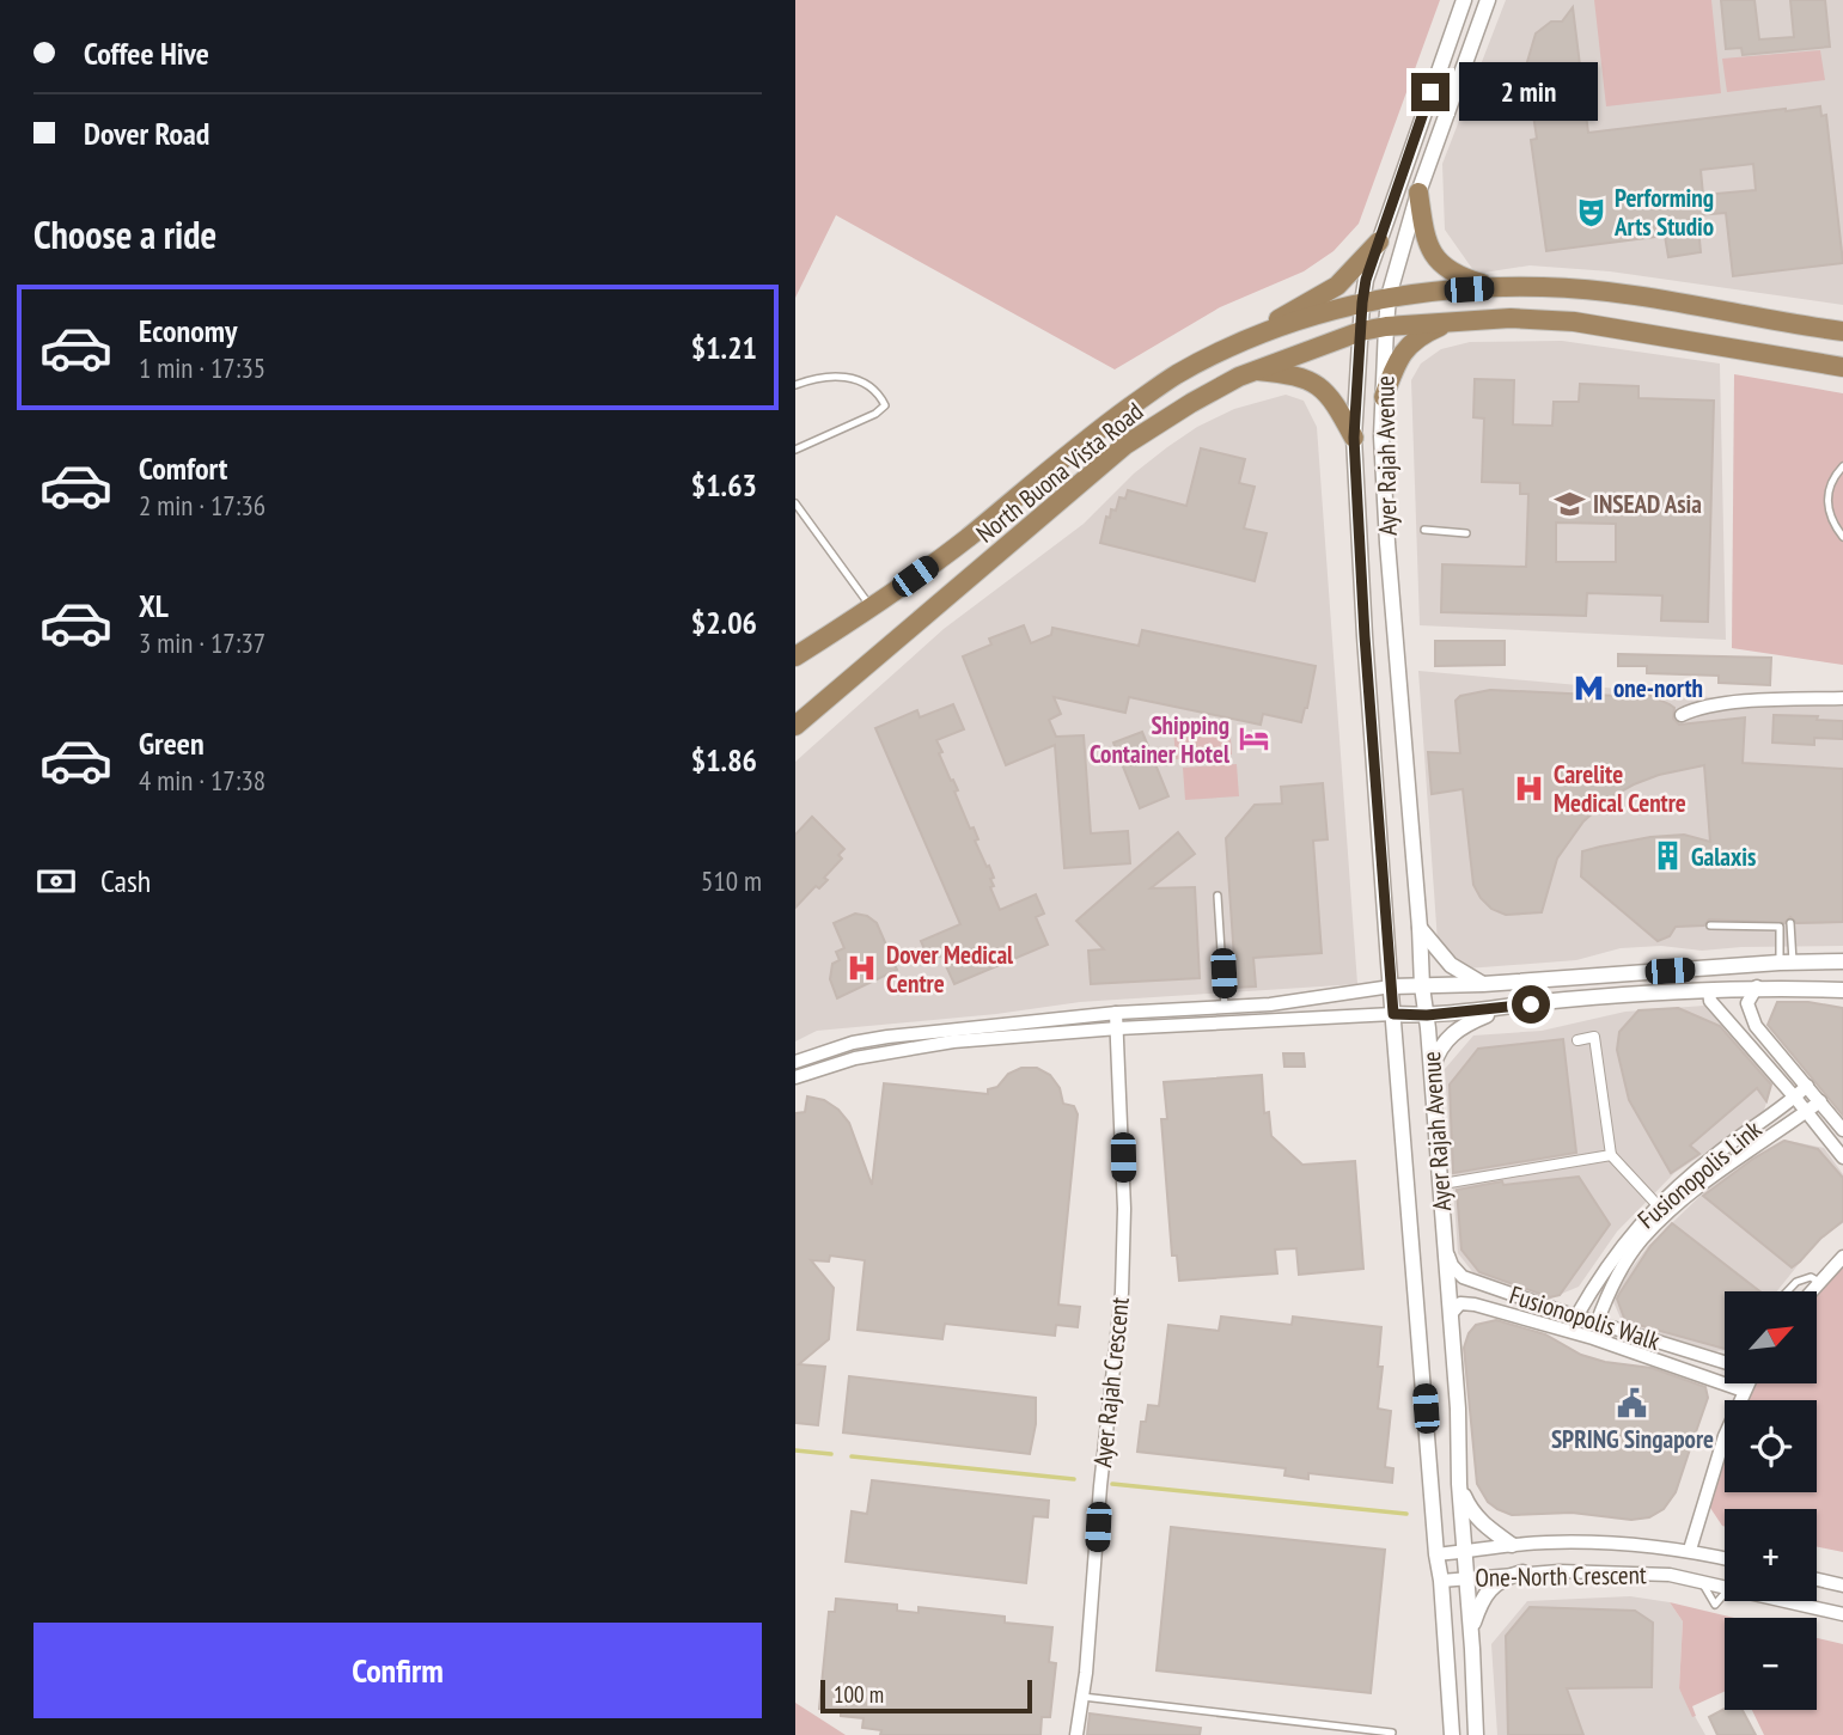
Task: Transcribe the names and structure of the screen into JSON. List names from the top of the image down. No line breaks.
{"streets":{"main road":["North Buona Vista Road"],"street":["Ayer Rajah Avenue","Fusionopolis Link","Fusionopolis Walk","Ayer Rajah Crescent","One-North Crescent"]},"crossings":[["Ayer Rajah Avenue","North Buona Vista Road"],["Ayer Rajah Avenue","Fusionopolis Walk"],["Ayer Rajah Avenue","One-North Crescent"],["Fusionopolis Link","Fusionopolis Walk"]],"places":{"theatre":["Performing Arts Studio"],"school or university":["INSEAD Asia"],"metro station":["one-north"],"hotel":["Shipping Container Hotel"],"hospital":["Carelite Medical Centre","Dover Medical Centre"],"building":["Galaxis"],"public building":["SPRING Singapore"]},"scale_bar":"100 m","north":"top right","page":{"banner":["Coffee Hive","Dover Road"],"bubble":"2 min","heading":"Choose a ride","list":[{"name":"Economy","note":"1 min · 17:35","value":"$1.21"},{"name":"Comfort","note":"2 min · 17:36","value":"$1.63"},{"name":"XL","note":"3 min · 17:37","value":"$2.06"},{"name":"Green","note":"4 min · 17:38","value":"$1.86"}],"pay":["Cash","510 m"],"map_buttons":["+","−"],"buttons":"Confirm","scale":"100 m"}}
